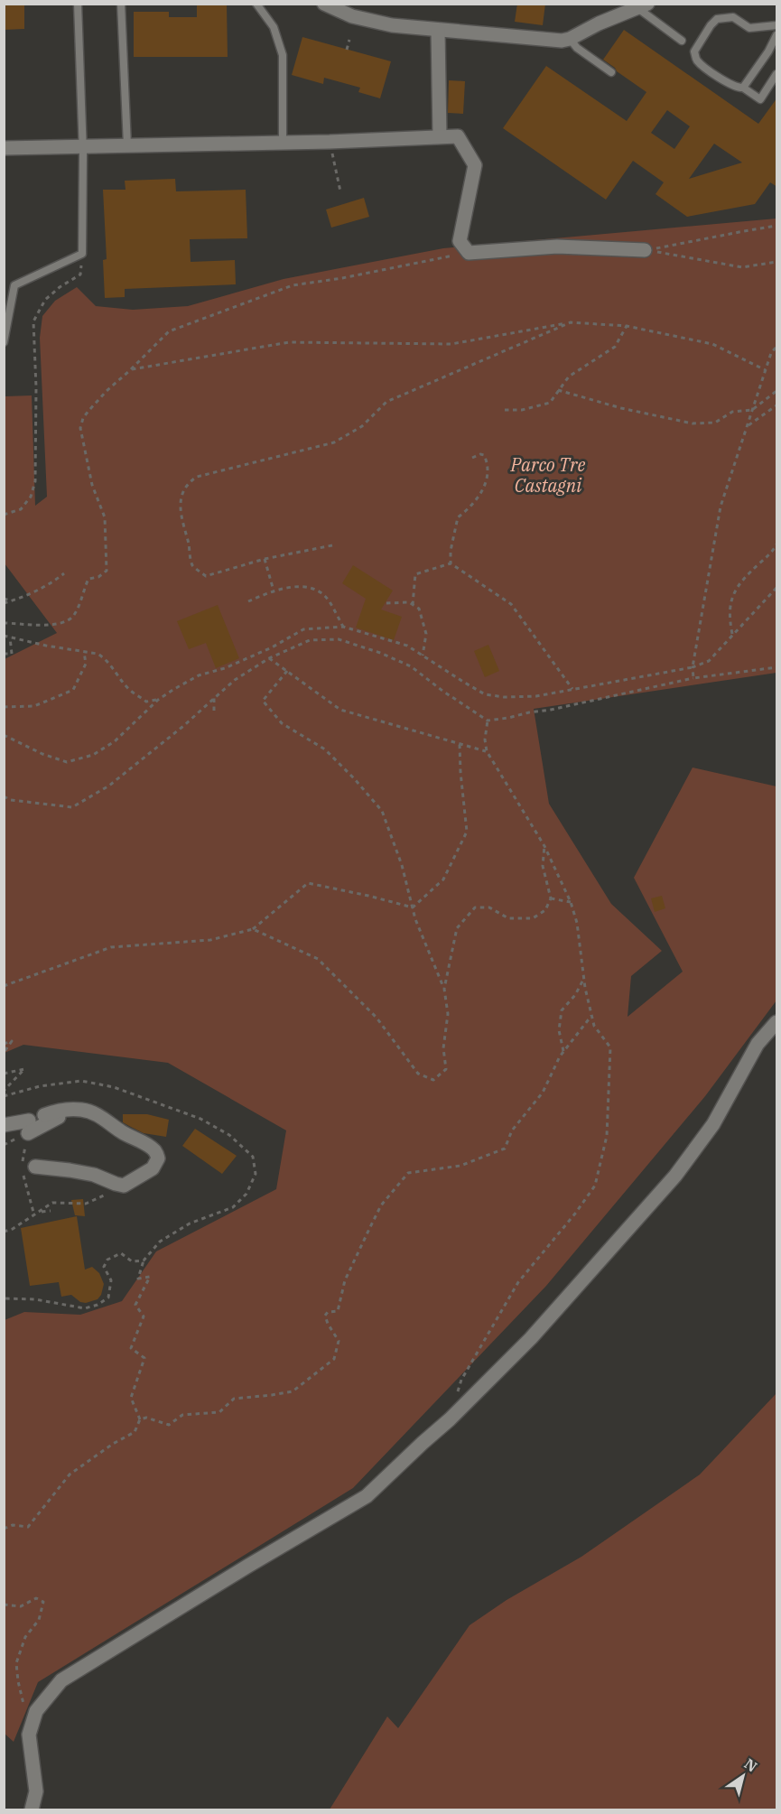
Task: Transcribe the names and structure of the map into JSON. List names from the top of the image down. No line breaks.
{"parks":["Parco Tre Castagni"],"north":"top right"}
